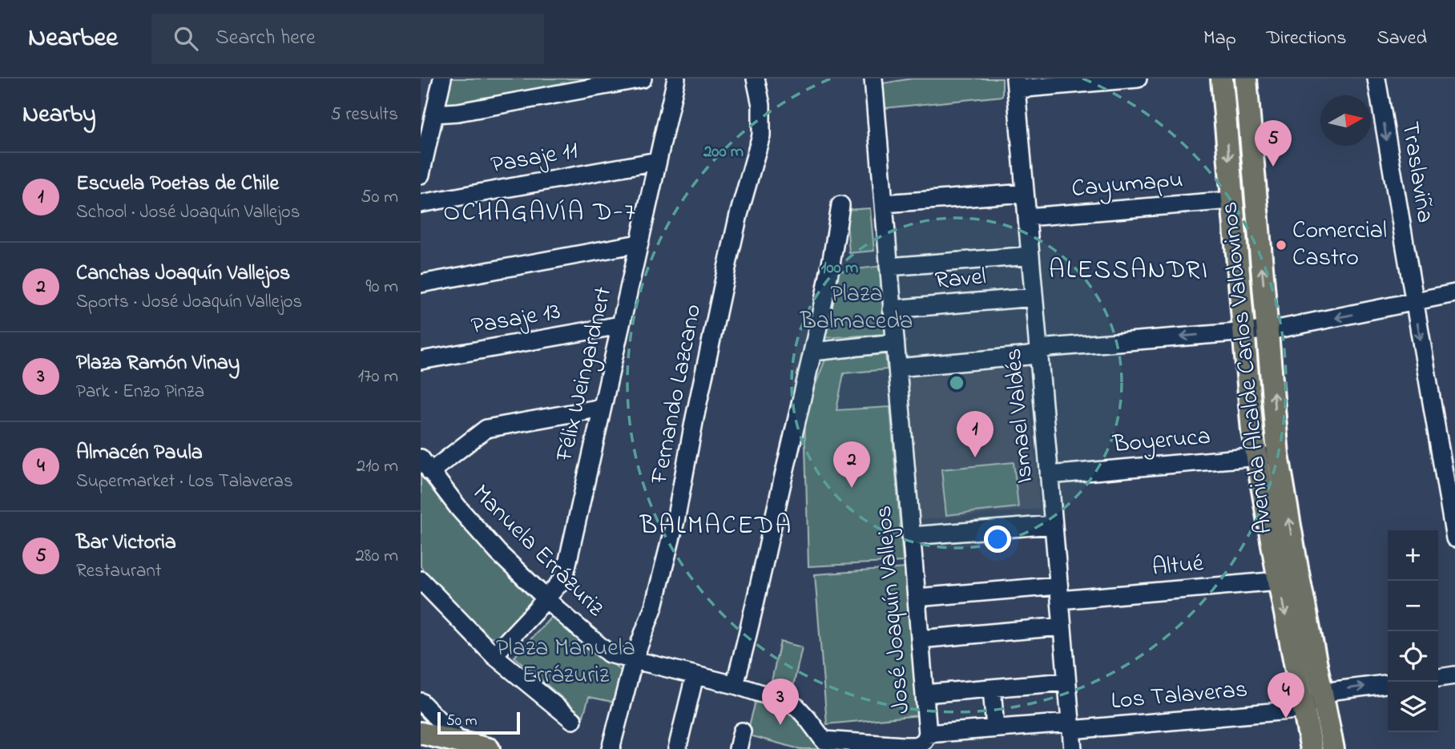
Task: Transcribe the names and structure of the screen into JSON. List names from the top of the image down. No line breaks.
{"streets":{"main road":["Avenida Alcalde Carlos Valdovinos"],"street":["Pasaje 11","Traslaviña","Cayumapu","Ravel","Pasaje 13","Félix Weingardnert","Fernando Lazcano","Ismael Valdés","Boyeruca","Manuela Errázuriz","Altué","José Joaquín Vallejos","Los Talaveras"]},"crossings":[["Pasaje 11","Félix Weingardnert"],["Cayumapu","Avenida Alcalde Carlos Valdovinos"],["Cayumapu","Ismael Valdés"],["Ravel","Ismael Valdés"],["Ravel","José Joaquín Vallejos"],["Pasaje 13","Félix Weingardnert"],["Avenida Alcalde Carlos Valdovinos","Boyeruca"],["Avenida Alcalde Carlos Valdovinos","Altué"],["Avenida Alcalde Carlos Valdovinos","Los Talaveras"],["Félix Weingardnert","Manuela Errázuriz"],["Fernando Lazcano","Manuela Errázuriz"],["Ismael Valdés","Boyeruca"],["Ismael Valdés","Altué"],["Ismael Valdés","Los Talaveras"],["Manuela Errázuriz","Los Talaveras"],["José Joaquín Vallejos","Los Talaveras"]],"one_way":["Traslaviña"],"districts":["OCHAGAVÍA D-7","ALESSANDRI","BALMACEDA"],"parks":["Plaza Balmaceda","Plaza Manuela Errázuriz"],"places":["Comercial Castro"],"scale_bar":"50 m","north":"right","page":{"header":"Nearbee","search":"Search here","nav":["Map","Directions","Saved"],"heading":["Nearby","5 results"],"pins":["5","1","2","4","3"],"list":[{"mark":"1","name":"Escuela Poetas de Chile","note":"School · José Joaquín Vallejos","value":"50 m"},{"mark":"2","name":"Canchas Joaquín Vallejos","note":"Sports · José Joaquín Vallejos","value":"90 m"},{"mark":"3","name":"Plaza Ramón Vinay","note":"Park · Enzo Pinza","value":"170 m"},{"mark":"4","name":"Almacén Paula","note":"Supermarket · Los Talaveras","value":"210 m"},{"mark":"5","name":"Bar Victoria","note":"Restaurant","value":"280 m"}],"map_buttons":["+","−"],"scale":"50 m"},"rings":["200 m","100 m"]}
